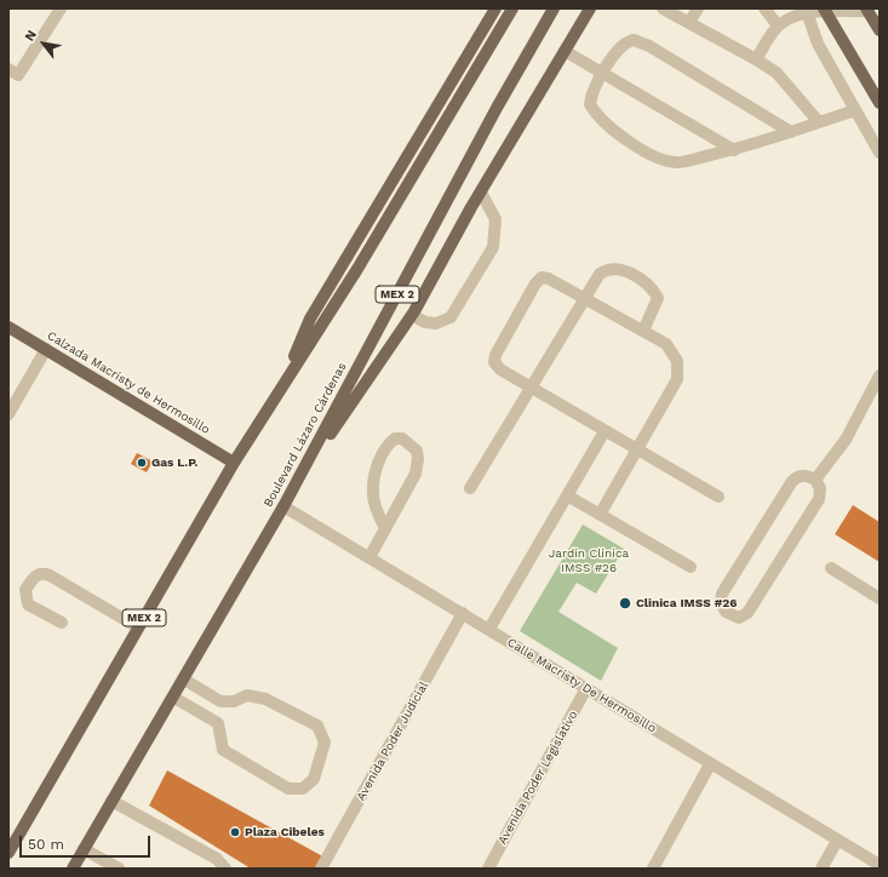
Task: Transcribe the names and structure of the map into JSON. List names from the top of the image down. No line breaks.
{"streets":{"main road":["MEX 2","Calzada Macristy de Hermosillo","Boulevard Lázaro Cárdenas"],"street":["Calle Macristy De Hermosillo","Avenida Poder Judicial","Avenida Poder Legislativo"]},"crossings":[["MEX 2","Calzada Macristy de Hermosillo"],["Boulevard Lázaro Cárdenas","Calle Macristy De Hermosillo"],["Calle Macristy De Hermosillo","Avenida Poder Judicial"],["Calle Macristy De Hermosillo","Avenida Poder Legislativo"]],"parks":["Jardin Clinica IMSS #26"],"places":["Gas L.P.","Clinica IMSS #26","Plaza Cibeles"],"scale_bar":"50 m","north":"top left"}
